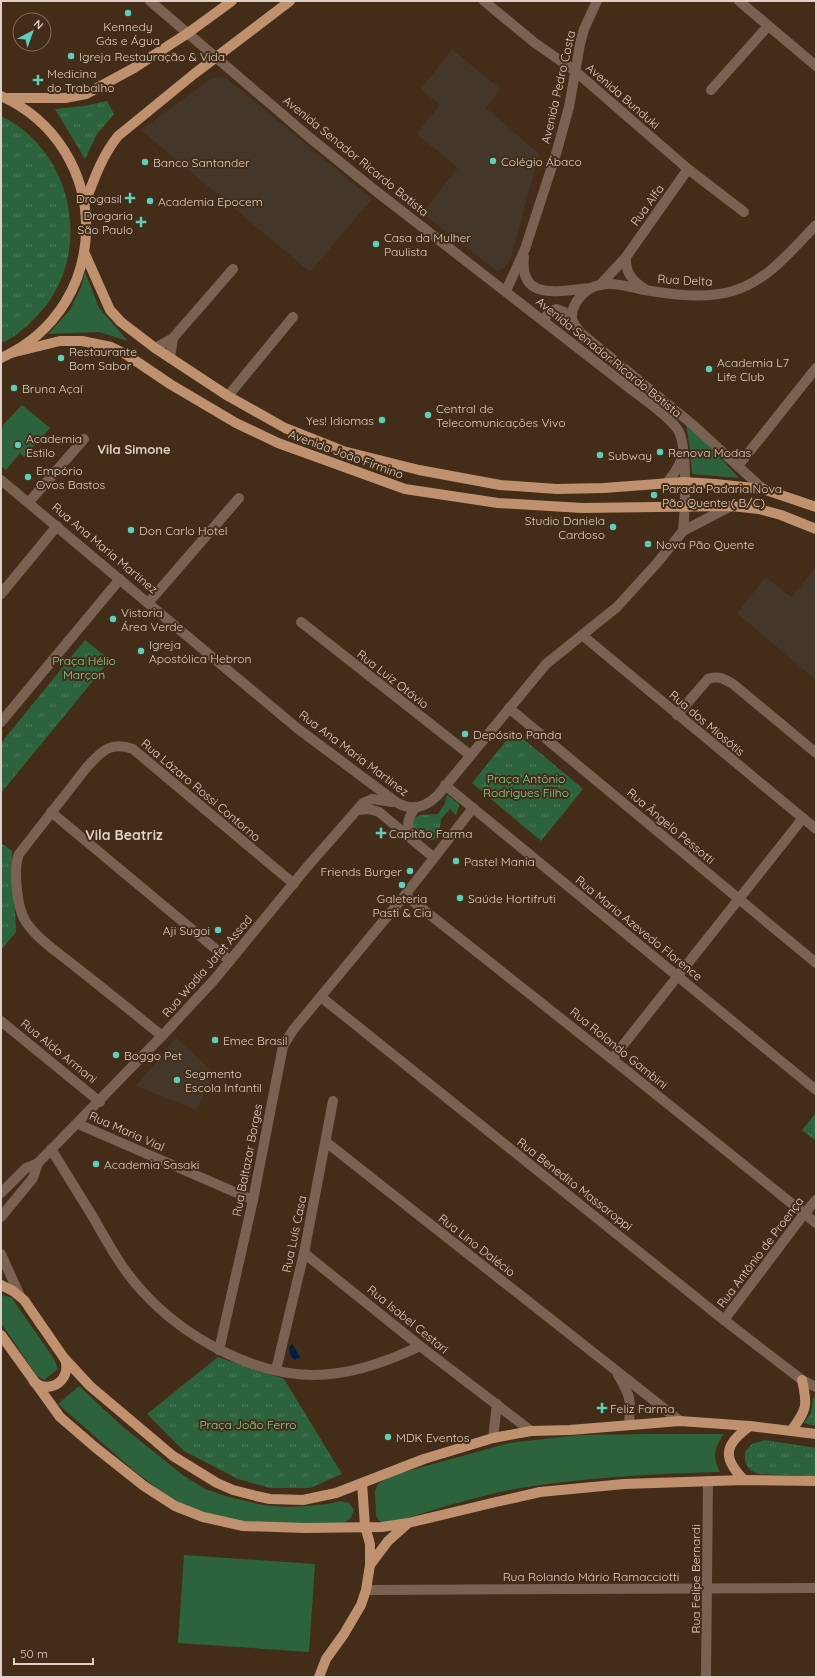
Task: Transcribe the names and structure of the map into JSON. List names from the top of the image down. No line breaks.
{"streets":{"main road":["Avenida João Firmino"],"street":["Avenida Pedro Costa","Avenida Bunduki","Avenida Senador Ricardo Batista","Rua Alfa","Rua Delta","Rua Ana Maria Martinez","Rua Luiz Otávio","Rua dos Miosótis","Rua Lázaro Rossi Contorno","Rua Ângelo Pessotti","Rua Maria Azevedo Florence","Rua Wadia Jafet Assad","Rua Rolando Gambini","Rua Aldo Armani","Rua Maria Vial","Rua Baltazar Borges","Rua Benedito Massaroppi","Rua Luís Casa","Rua Lino Dalécio","Rua Antônio de Proença","Rua Isabel Cestari","Rua Rolando Mário Ramacciotti","Rua Felipe Bernardi"]},"crossings":[["Avenida Pedro Costa","Avenida Bunduki"],["Avenida Pedro Costa","Rua Delta"],["Avenida Bunduki","Rua Alfa"],["Avenida Senador Ricardo Batista","Rua Alfa"],["Avenida Senador Ricardo Batista","Rua Delta"],["Avenida Senador Ricardo Batista","Avenida João Firmino"],["Rua Alfa","Rua Delta"],["Avenida João Firmino","Rua Ana Maria Martinez"],["Rua Ana Maria Martinez","Rua Luiz Otávio"],["Rua Ana Maria Martinez","Rua dos Miosótis"],["Rua Ana Maria Martinez","Rua Ângelo Pessotti"],["Rua Ana Maria Martinez","Rua Maria Azevedo Florence"],["Rua Ana Maria Martinez","Rua Wadia Jafet Assad"],["Rua Lázaro Rossi Contorno","Rua Wadia Jafet Assad"],["Rua Maria Azevedo Florence","Rua Baltazar Borges"],["Rua Wadia Jafet Assad","Rua Aldo Armani"],["Rua Wadia Jafet Assad","Rua Maria Vial"],["Rua Rolando Gambini","Rua Baltazar Borges"],["Rua Rolando Gambini","Rua Antônio de Proença"],["Rua Maria Vial","Rua Baltazar Borges"],["Rua Baltazar Borges","Rua Benedito Massaroppi"],["Rua Benedito Massaroppi","Rua Antônio de Proença"],["Rua Luís Casa","Rua Lino Dalécio"],["Rua Luís Casa","Rua Isabel Cestari"],["Rua Rolando Mário Ramacciotti","Rua Felipe Bernardi"]],"districts":["Vila Simone","Vila Beatriz"],"parks":["Praça Hélio Marçon","Praça Antônio Rodrigues Filho","Praça João Ferro"],"places":{"other":["Kennedy Gás e Água","Igreja Restauração & Vida","Colégio Ábaco","Banco Santander","Academia Epocem","Casa da Mulher Paulista","Restaurante Bom Sabor","Academia L7 Life Club","Bruna Açaí","Central de Telecomunicações Vivo","Yes! Idiomas","Academia Estilo","Renova Modas","Subway","Empório Ovos Bastos","Parada Padaria Nova Pão Quente ( B/C)","Studio Daniela Cardoso","Don Carlo Hotel","Nova Pão Quente","Vistoria Área Verde","Igreja Apostólica Hebron","Depósito Panda","Pastel Mania","Friends Burger","Galeteria Pasti & Cia","Saúde Hortifruti","Aji Sugoi","Emec Brasil","Boggo Pet","Segmento Escola Infantil","Academia Sasaki","MDK Eventos"],"health":["Medicina do Trabalho","Drogasil","Drogaria São Paulo","Capitão Farma","Feliz Farma"]},"scale_bar":"50 m","north":"top right"}
